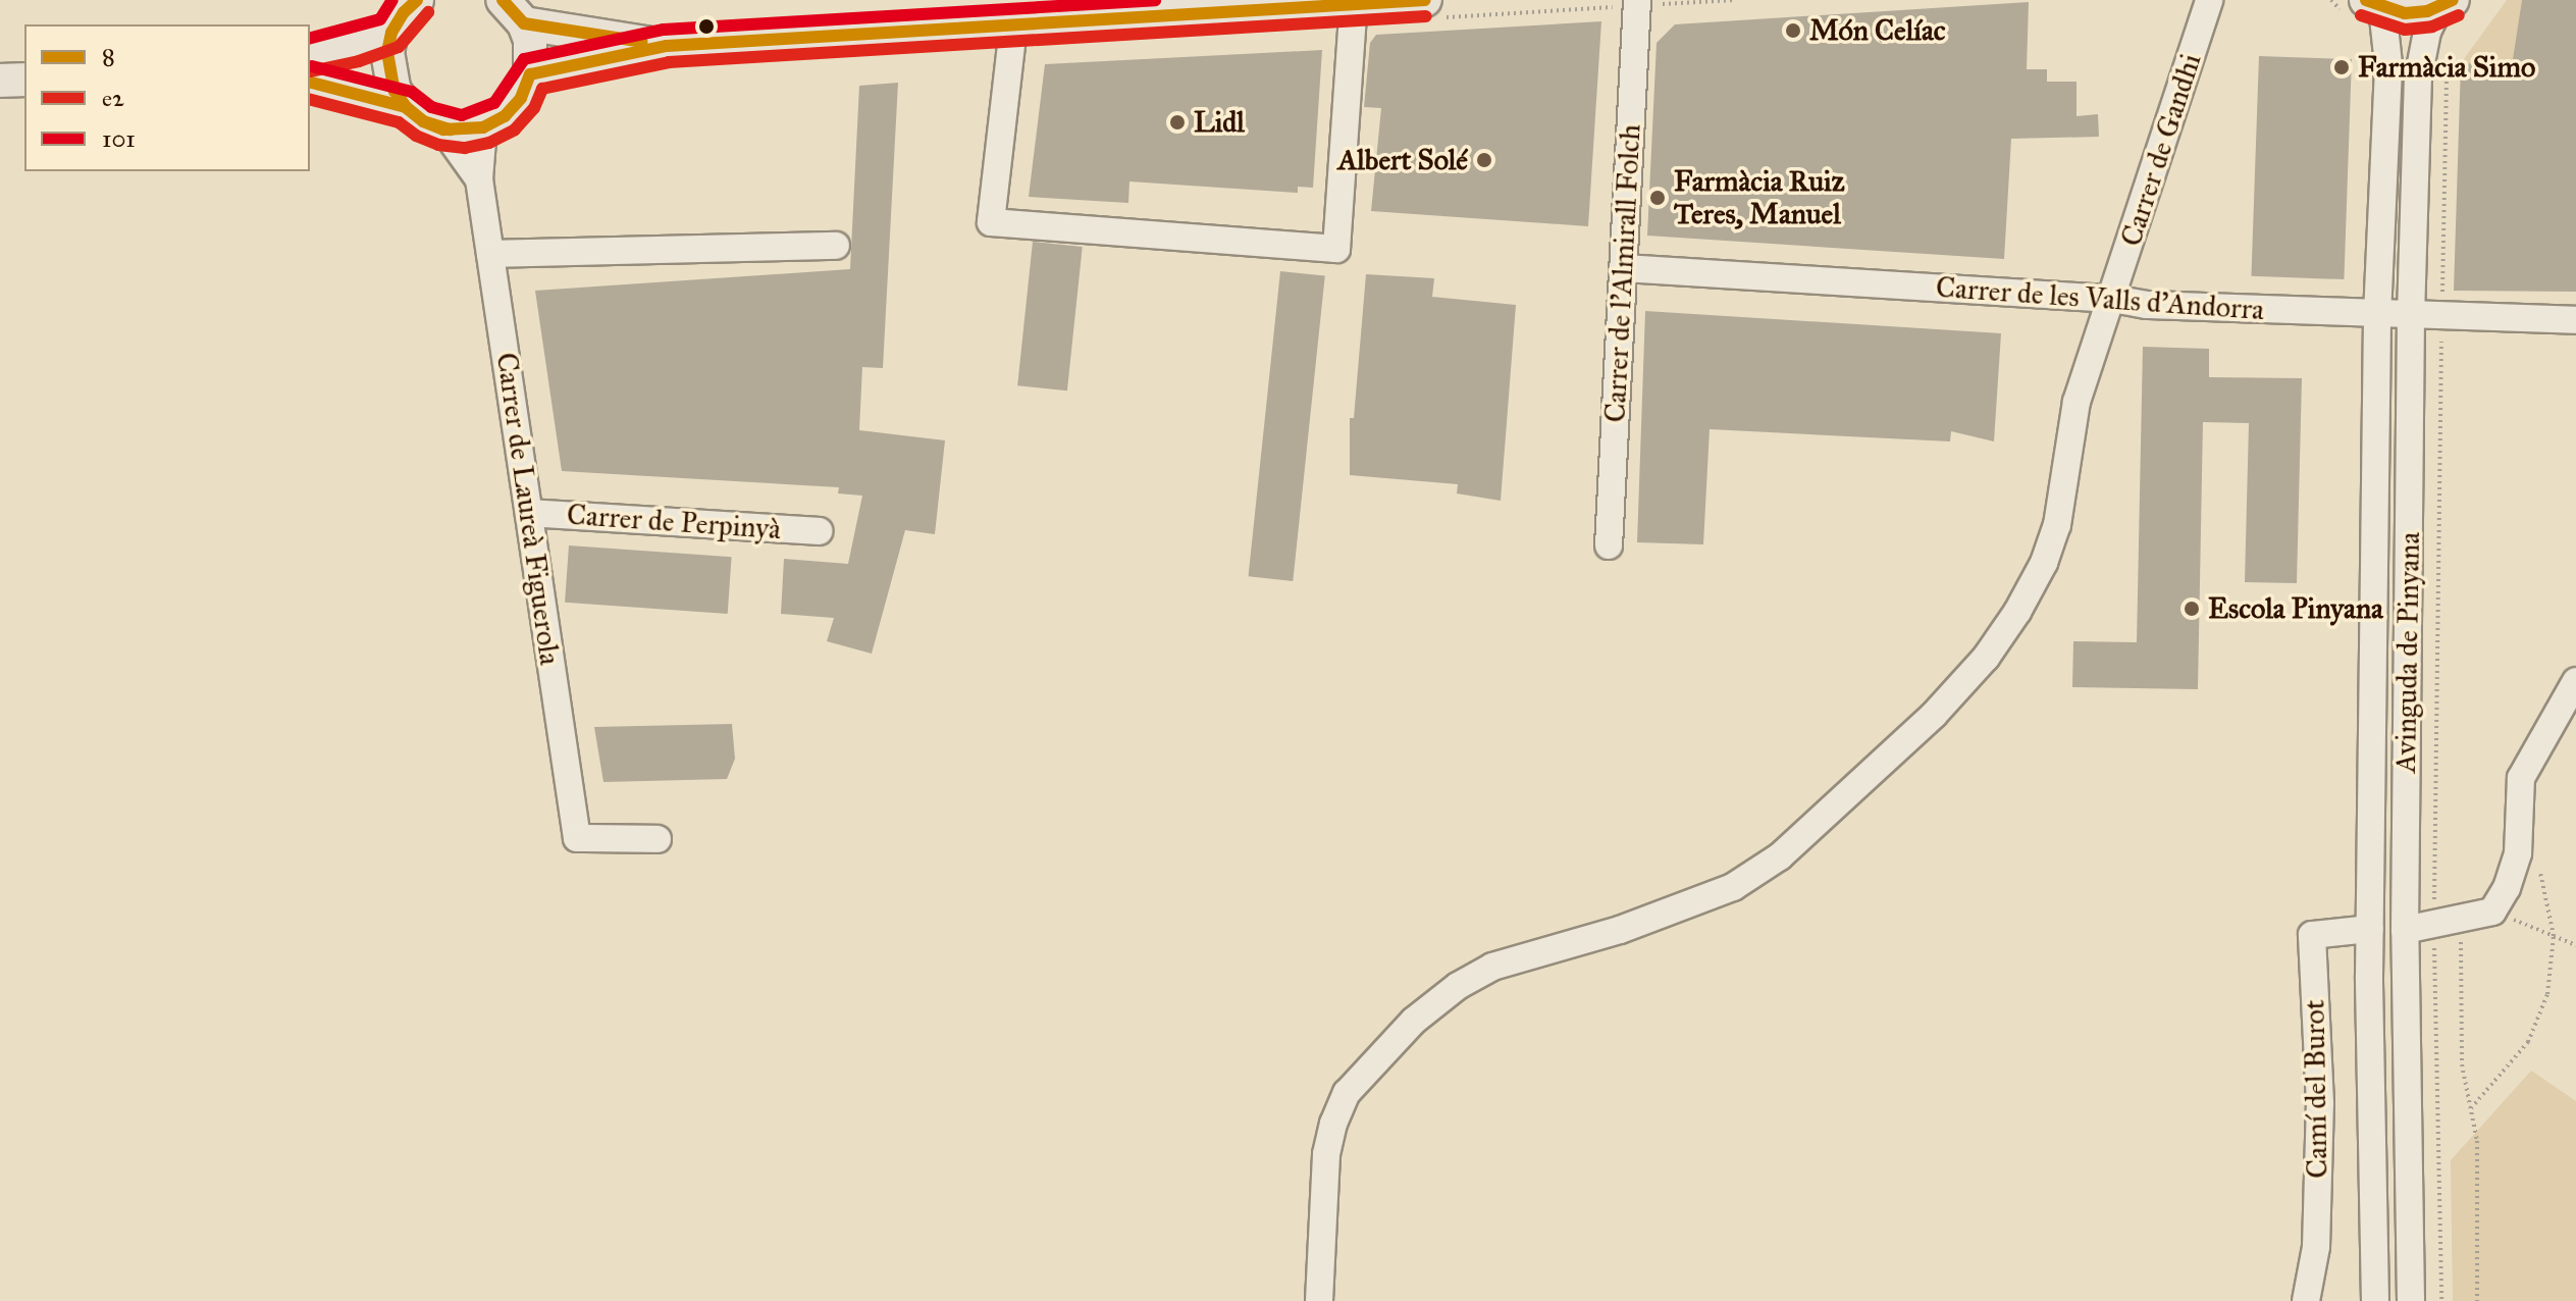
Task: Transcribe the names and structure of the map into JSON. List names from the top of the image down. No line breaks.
{"streets":{"street":["Carrer de Gandhi","Carrer de l'Almirall Folch","Carrer de les Valls d'Andorra","Carrer de Laureà Figuerola","Carrer de Perpinyà","Avinguda de Pinyana","Camí del Burot"]},"crossings":[["Carrer de Gandhi","Carrer de les Valls d'Andorra"],["Carrer de l'Almirall Folch","Carrer de les Valls d'Andorra"],["Carrer de les Valls d'Andorra","Avinguda de Pinyana"],["Carrer de Laureà Figuerola","Carrer de Perpinyà"],["Avinguda de Pinyana","Camí del Burot"]],"places":["Món Celíac","Farmàcia Simo","Lidl","Albert Solé","Farmàcia Ruiz Teres, Manuel","Escola Pinyana"],"lines":["transit line 8","transit line 101","transit line e2"],"legend":["8","e2","101"]}
